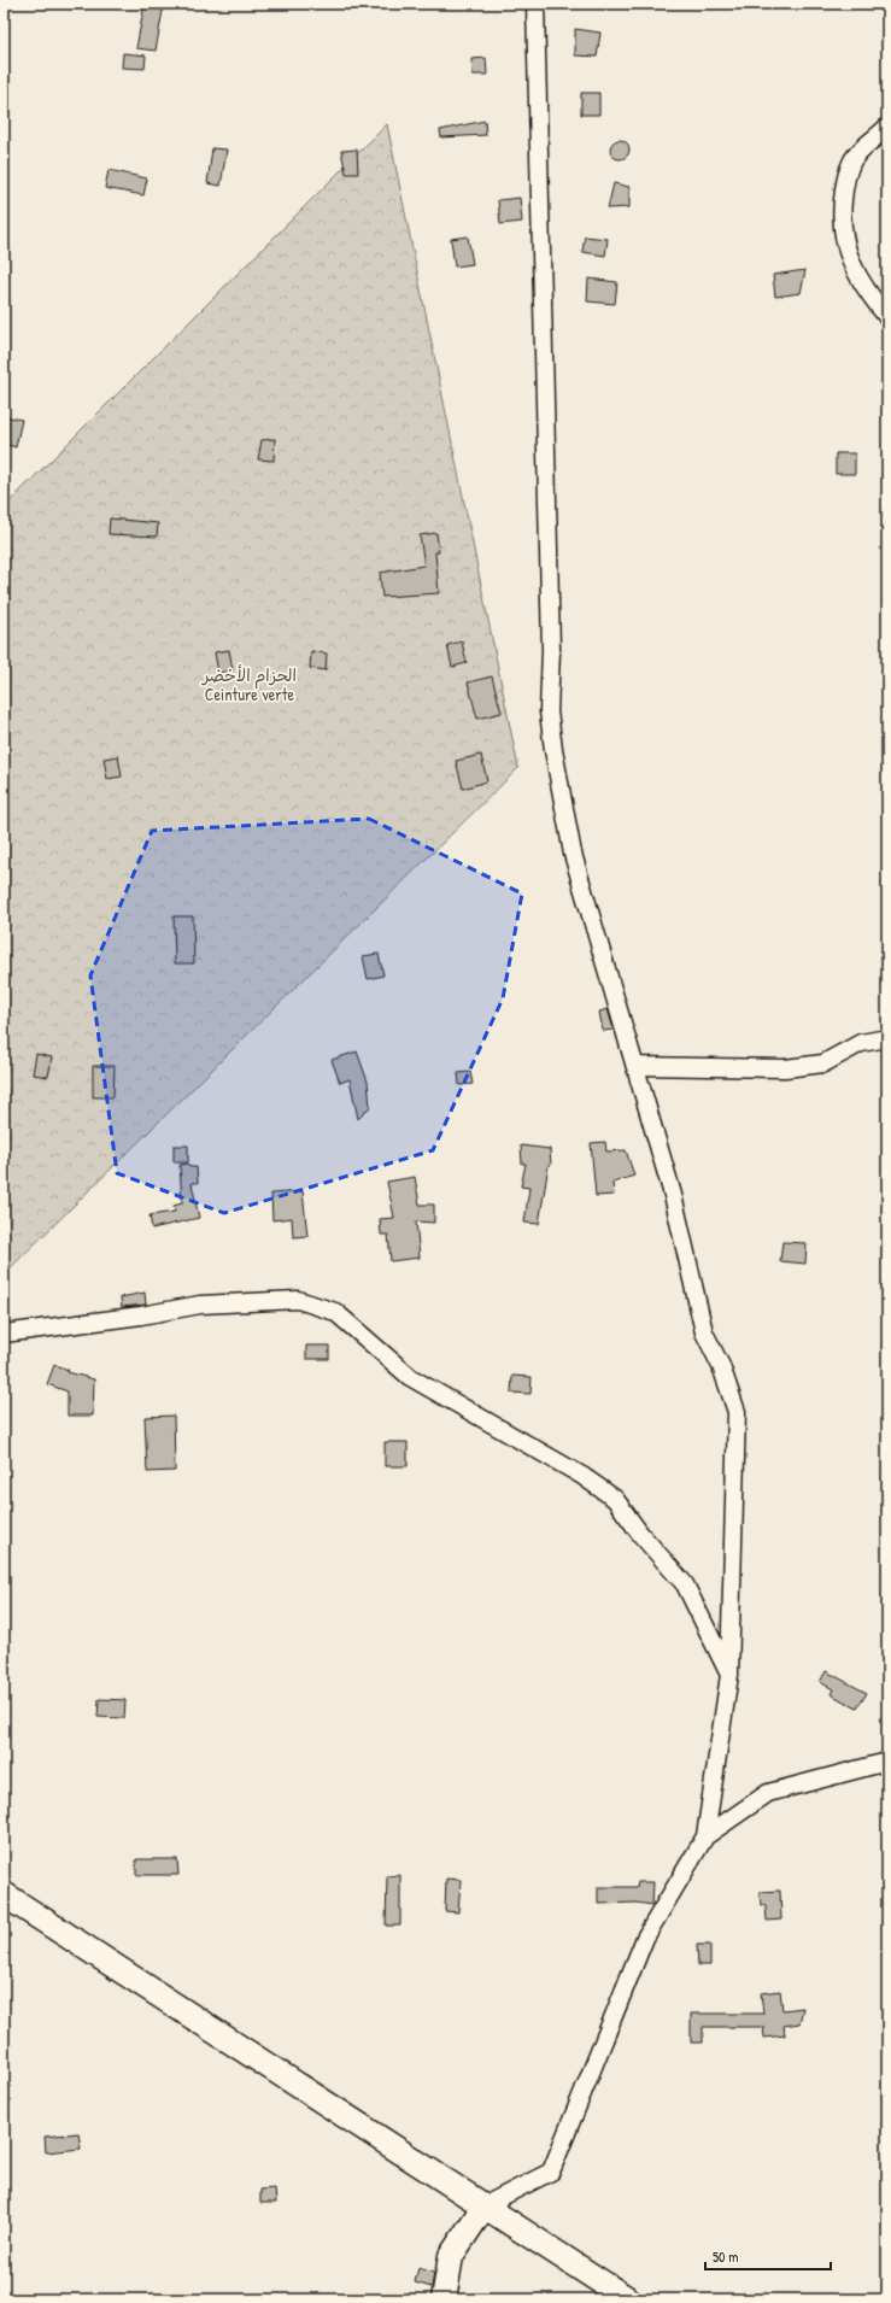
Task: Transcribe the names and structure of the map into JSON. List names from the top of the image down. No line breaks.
{"parks":["الحزام الأخضر Ceinture verte"],"scale_bar":"50 m"}
